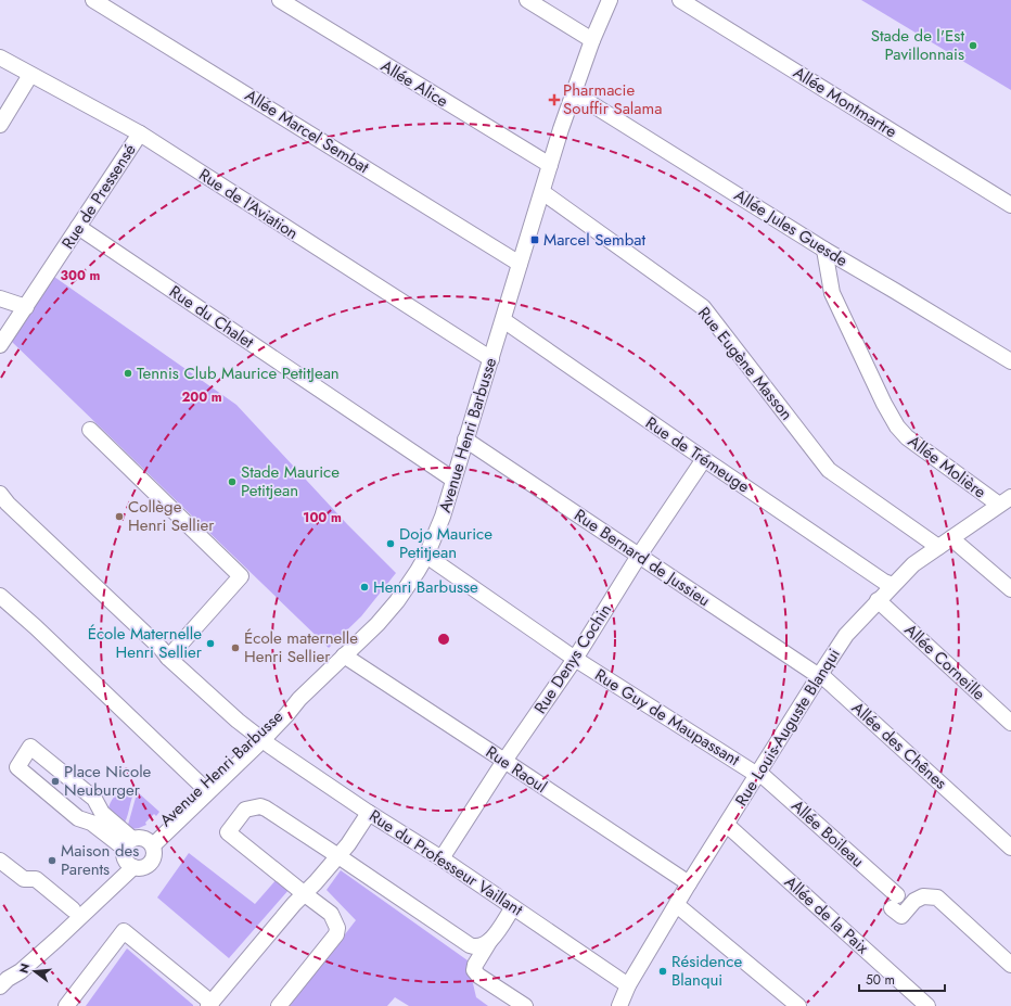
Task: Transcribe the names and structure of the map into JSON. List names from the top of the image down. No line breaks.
{"streets":{"street":["Allée Alice","Allée Montmartre","Allée Marcel Sembat","Rue de Pressensé","Rue de l'Aviation","Allée Jules Guesde","Rue du Chalet","Rue Eugène Masson","Avenue Henri Barbusse","Rue de Trémeuge","Allée Molière","Rue Bernard de Jussieu","Rue Denys Cochin","Allée Corneille","Rue Guy de Maupassant","Rue Louis-Auguste Blanqui","Allée des Chênes","Rue Raoul","Allée Boileau","Rue du Professeur Vaillant","Allée de la Paix"]},"crossings":[["Allée Alice","Avenue Henri Barbusse"],["Allée Marcel Sembat","Avenue Henri Barbusse"],["Rue de Pressensé","Rue de l'Aviation"],["Rue de Pressensé","Rue du Chalet"],["Rue de l'Aviation","Avenue Henri Barbusse"],["Allée Jules Guesde","Avenue Henri Barbusse"],["Allée Jules Guesde","Allée Molière"],["Rue du Chalet","Avenue Henri Barbusse"],["Rue Eugène Masson","Avenue Henri Barbusse"],["Rue Eugène Masson","Rue Louis-Auguste Blanqui"],["Avenue Henri Barbusse","Rue de Trémeuge"],["Avenue Henri Barbusse","Rue Bernard de Jussieu"],["Avenue Henri Barbusse","Rue Guy de Maupassant"],["Avenue Henri Barbusse","Rue Raoul"],["Avenue Henri Barbusse","Rue du Professeur Vaillant"],["Rue de Trémeuge","Rue Denys Cochin"],["Rue de Trémeuge","Rue Louis-Auguste Blanqui"],["Allée Molière","Rue Louis-Auguste Blanqui"],["Rue Bernard de Jussieu","Rue Denys Cochin"],["Rue Bernard de Jussieu","Rue Louis-Auguste Blanqui"],["Rue Bernard de Jussieu","Allée des Chênes"],["Rue Denys Cochin","Rue Guy de Maupassant"],["Rue Denys Cochin","Rue Raoul"],["Rue Denys Cochin","Rue du Professeur Vaillant"],["Allée Corneille","Rue Louis-Auguste Blanqui"],["Rue Guy de Maupassant","Rue Louis-Auguste Blanqui"],["Rue Guy de Maupassant","Allée Boileau"],["Rue Louis-Auguste Blanqui","Allée des Chênes"],["Rue Louis-Auguste Blanqui","Rue Raoul"],["Rue Louis-Auguste Blanqui","Allée Boileau"],["Rue Louis-Auguste Blanqui","Rue du Professeur Vaillant"],["Rue Louis-Auguste Blanqui","Allée de la Paix"]],"places":{"other":["Stade de l'Est Pavillonnais","Tennis Club Maurice PetitJean","Stade Maurice Petitjean","Collège Henri Sellier","Dojo Maurice Petitjean","Henri Barbusse","École Maternelle Henri Sellier","École maternelle Henri Sellier","Place Nicole Neuburger","Maison des Parents","Résidence Blanqui"],"health":["Pharmacie Souffir Salama"],"transit":["Marcel Sembat"]},"scale_bar":"50 m","north":"left","rings":["300 m","200 m","100 m"]}
